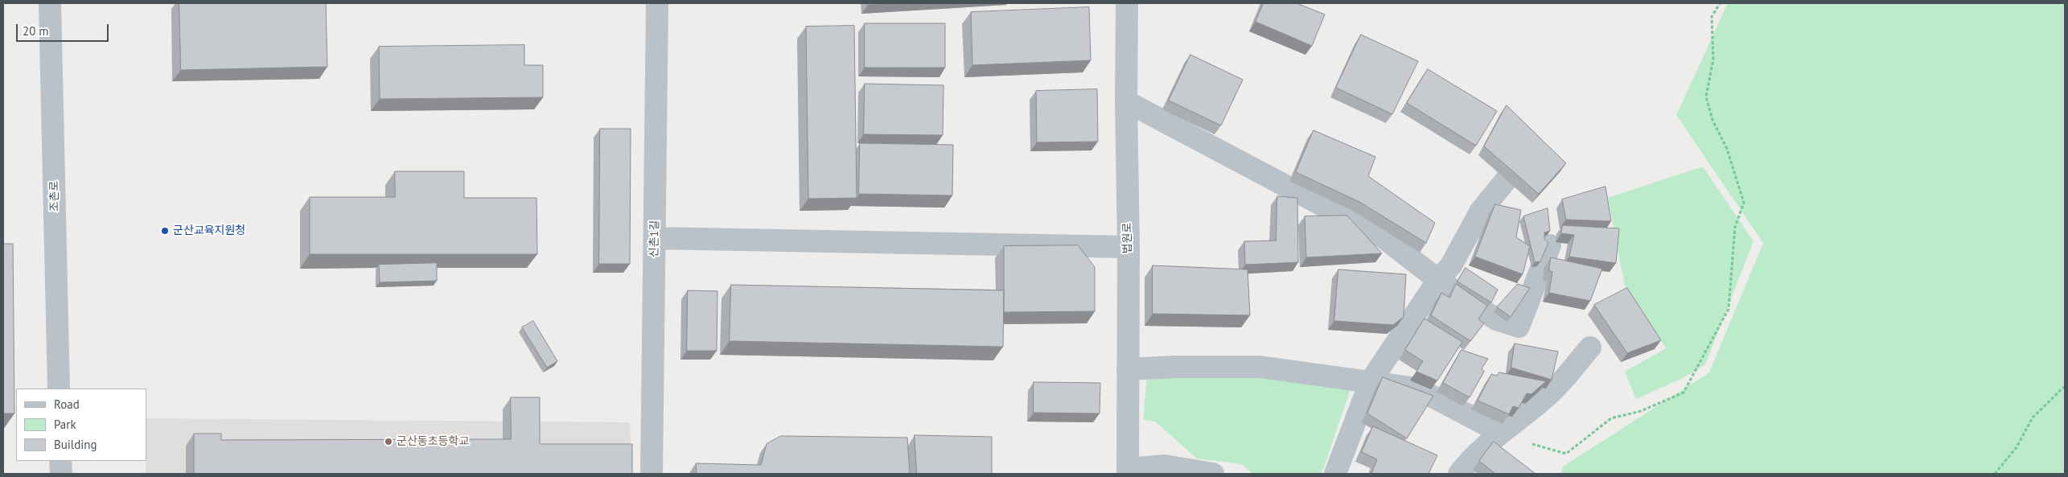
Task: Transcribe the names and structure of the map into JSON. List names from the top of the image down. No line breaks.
{"streets":{"street":["조촌로","법원로","신촌1길"]},"places":["군산교육지원청","군산동초등학교"],"legend":["Road","Park","Building"],"scale_bar":"20 m"}
